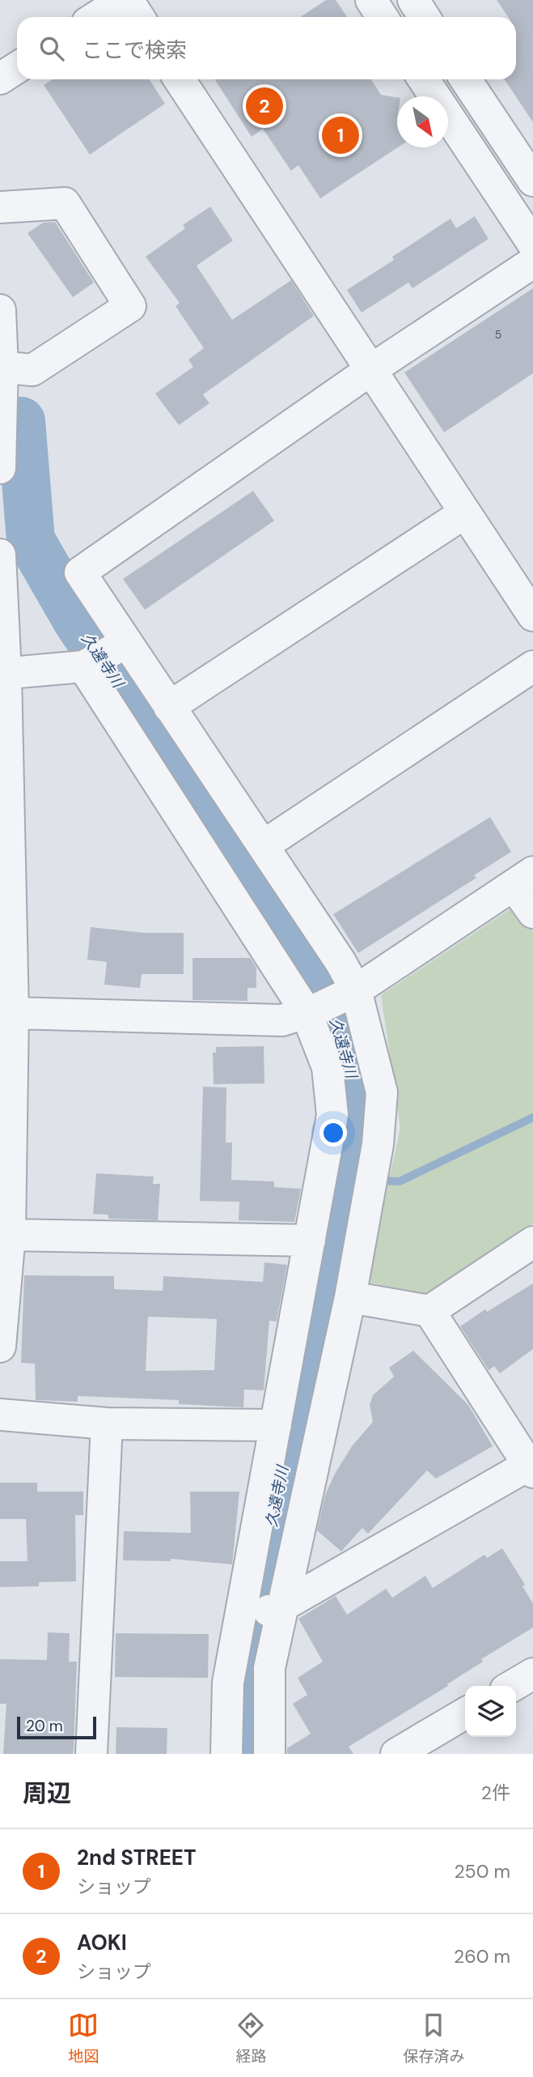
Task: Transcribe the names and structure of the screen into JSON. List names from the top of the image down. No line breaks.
{"water":["久遠寺川"],"house_numbers":["5"],"scale_bar":"20 m","north":"bottom right","page":{"search":"ここで検索","pins":["2","1"],"scale":"20 m","heading":["周辺","2件"],"list":[{"mark":"1","name":"2nd STREET","note":"ショップ","value":"250 m"},{"mark":"2","name":"AOKI","note":"ショップ","value":"260 m"}],"nav":["地図","経路","保存済み"]}}
